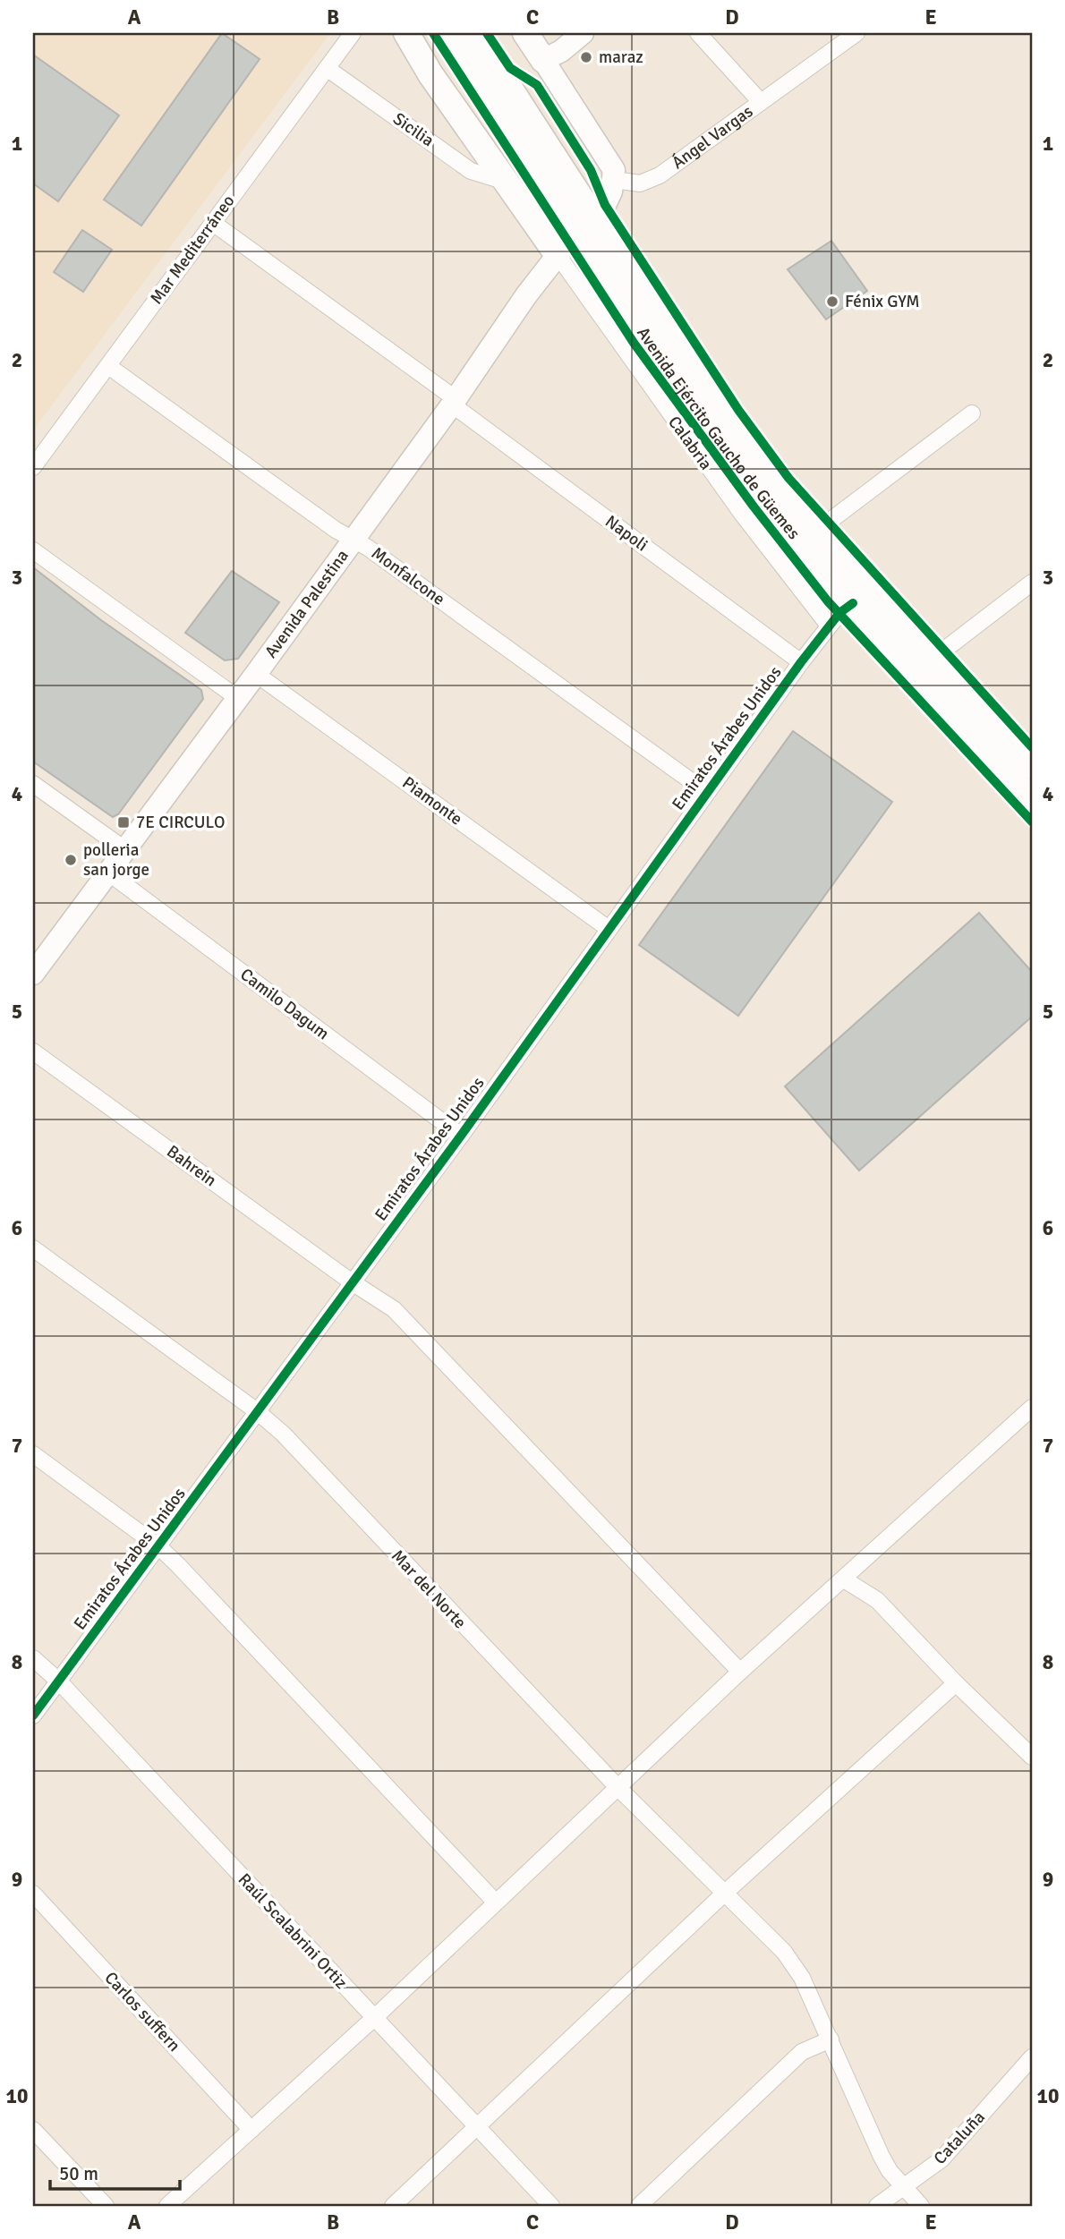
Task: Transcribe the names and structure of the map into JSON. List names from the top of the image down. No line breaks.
{"streets":{"main road":["Avenida Ejército Gaucho de Güemes"],"street":["Sicilia","Ángel Vargas","Mar Mediterráneo","Calabria","Napoli","Monfalcone","Avenida Palestina","Emiratos Árabes Unidos","Piamonte","Camilo Dagum","Bahrein","Mar del Norte","Raúl Scalabrini Ortiz","Carlos suffern","Cataluña"]},"crossings":[["Sicilia","Mar Mediterráneo"],["Mar Mediterráneo","Napoli"],["Mar Mediterráneo","Monfalcone"],["Avenida Ejército Gaucho de Güemes","Avenida Palestina"],["Avenida Ejército Gaucho de Güemes","Emiratos Árabes Unidos"],["Calabria","Avenida Palestina"],["Calabria","Emiratos Árabes Unidos"],["Napoli","Avenida Palestina"],["Napoli","Emiratos Árabes Unidos"],["Monfalcone","Avenida Palestina"],["Monfalcone","Emiratos Árabes Unidos"],["Avenida Palestina","Piamonte"],["Avenida Palestina","Camilo Dagum"],["Emiratos Árabes Unidos","Piamonte"],["Emiratos Árabes Unidos","Camilo Dagum"],["Emiratos Árabes Unidos","Bahrein"],["Emiratos Árabes Unidos","Mar del Norte"],["Emiratos Árabes Unidos","Raúl Scalabrini Ortiz"],["Mar del Norte","Cataluña"]],"places":{"other":["maraz","Fénix GYM","polleria san jorge"],"transit":["7E CIRCULO"]},"scale_bar":"50 m","grid":{"columns":["A","B","C","D","E"],"rows":["1","2","3","4","5","6","7","8","9","10"]}}
